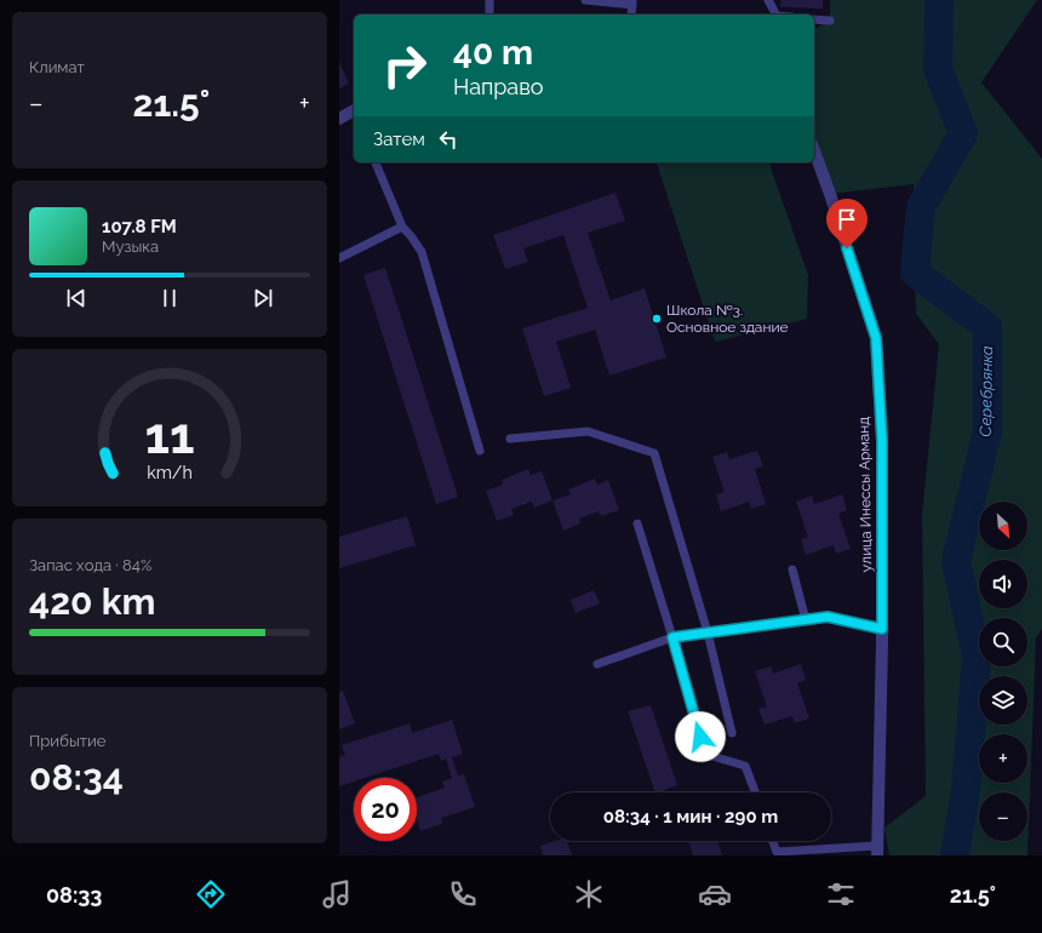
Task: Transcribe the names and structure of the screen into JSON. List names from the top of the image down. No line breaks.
{"streets":{"street":["улица Инессы Арманд"]},"water":["Серебрянка"],"places":["Школа №3. Основное здание"],"north":"bottom right","page":{"tile":["Климат",["Запас хода · 84%","420 km"],["Прибытие","08:34"]],"turn":["40 m","Направо"],"heat":["−","21.5°","+"],"then":"Затем","song":["107.8 FM","Музыка"],"map_buttons":["+","−"],"limit":"20","trip":"08:34 · 1 мин · 290 m","tabs":["08:33","21.5°"],"gauge":["11","km/h"]}}
